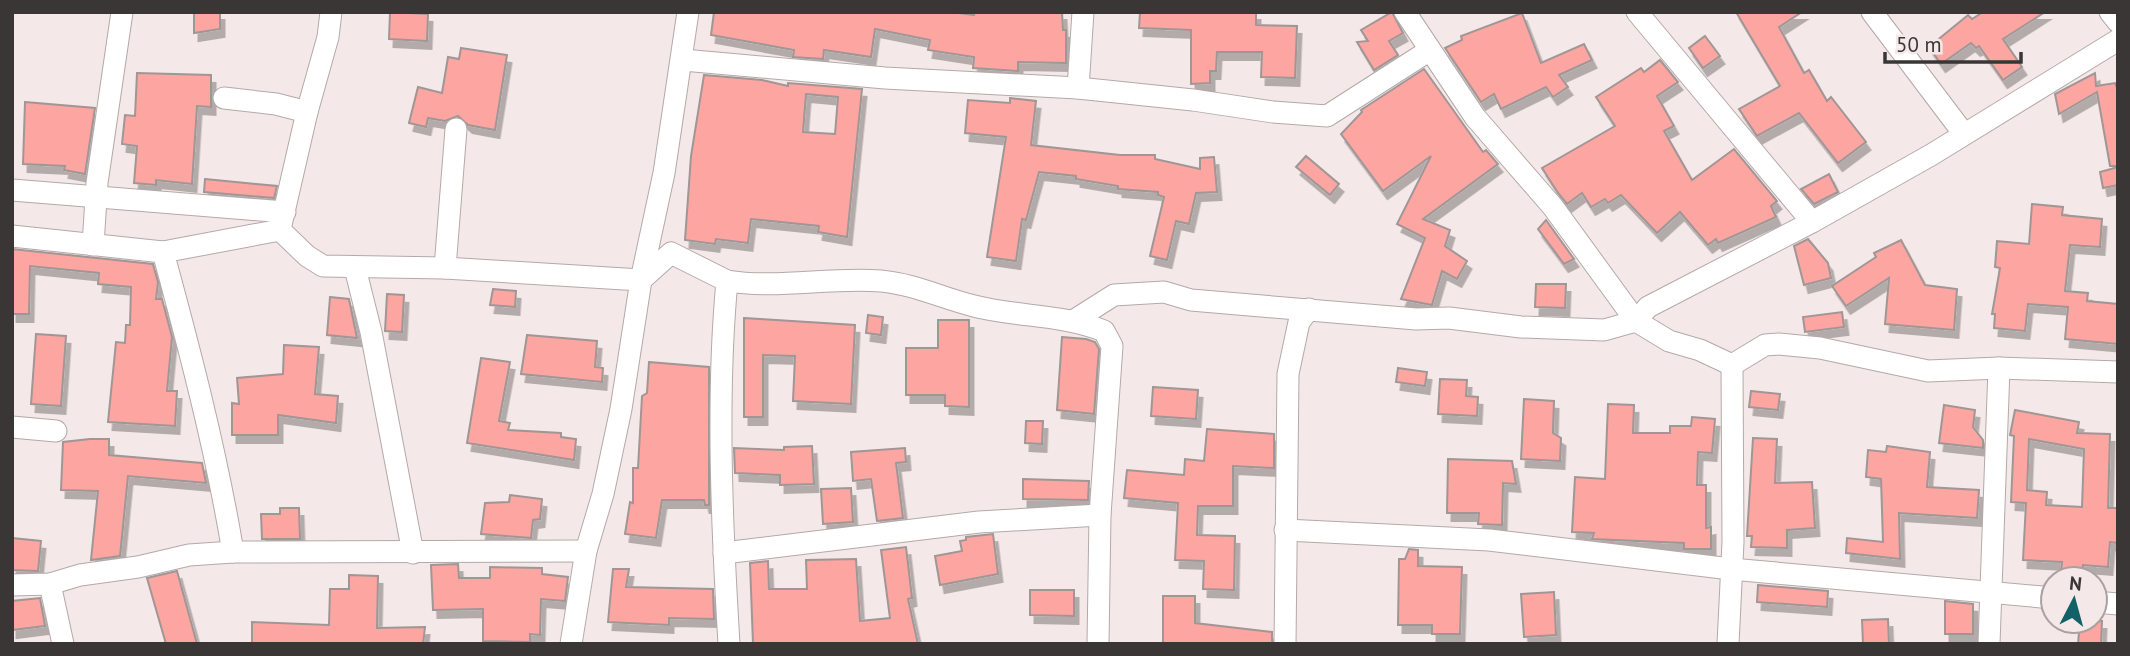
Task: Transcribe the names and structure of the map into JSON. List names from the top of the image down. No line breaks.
{"scale_bar":"50 m","north":"top"}
